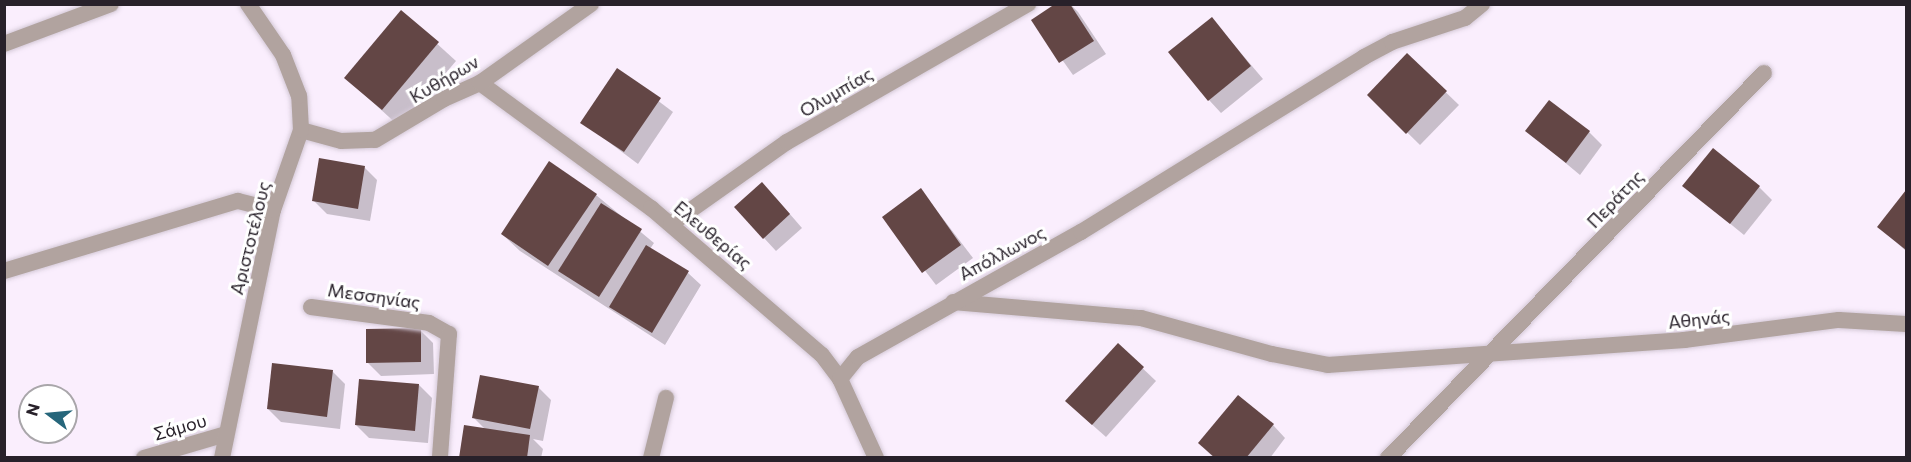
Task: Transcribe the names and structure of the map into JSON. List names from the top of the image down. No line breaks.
{"streets":{"street":["Κυθήρων","Ολυμπίας","Περάτης","Ελευθερίας","Αριστοτέλους","Απόλλωνος","Μεσσηνίας","Αθηνάς","Σάμου"]},"crossings":[["Κυθήρων","Ελευθερίας"],["Κυθήρων","Αριστοτέλους"],["Ολυμπίας","Ελευθερίας"],["Περάτης","Απόλλωνος"],["Περάτης","Αθηνάς"],["Αριστοτέλους","Σάμου"],["Απόλλωνος","Αθηνάς"]],"north":"left"}
